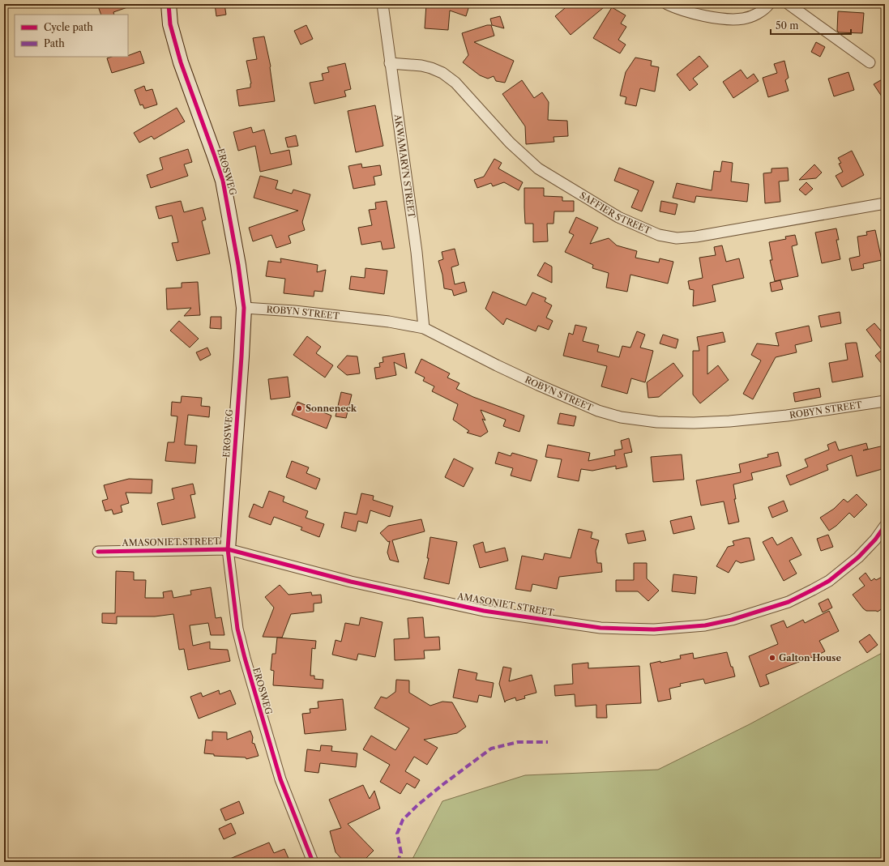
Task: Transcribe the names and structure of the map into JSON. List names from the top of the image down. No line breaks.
{"streets":{"street":["AKWAMARYN STREET","EROSWEG","SAFFIER STREET","ROBYN STREET","AMASONIET STREET"]},"crossings":[["AKWAMARYN STREET","SAFFIER STREET"],["AKWAMARYN STREET","ROBYN STREET"],["EROSWEG","ROBYN STREET"],["EROSWEG","AMASONIET STREET"]],"places":["Sonneneck","Galton House"],"legend":["Cycle path","Path"],"scale_bar":"50 m"}
